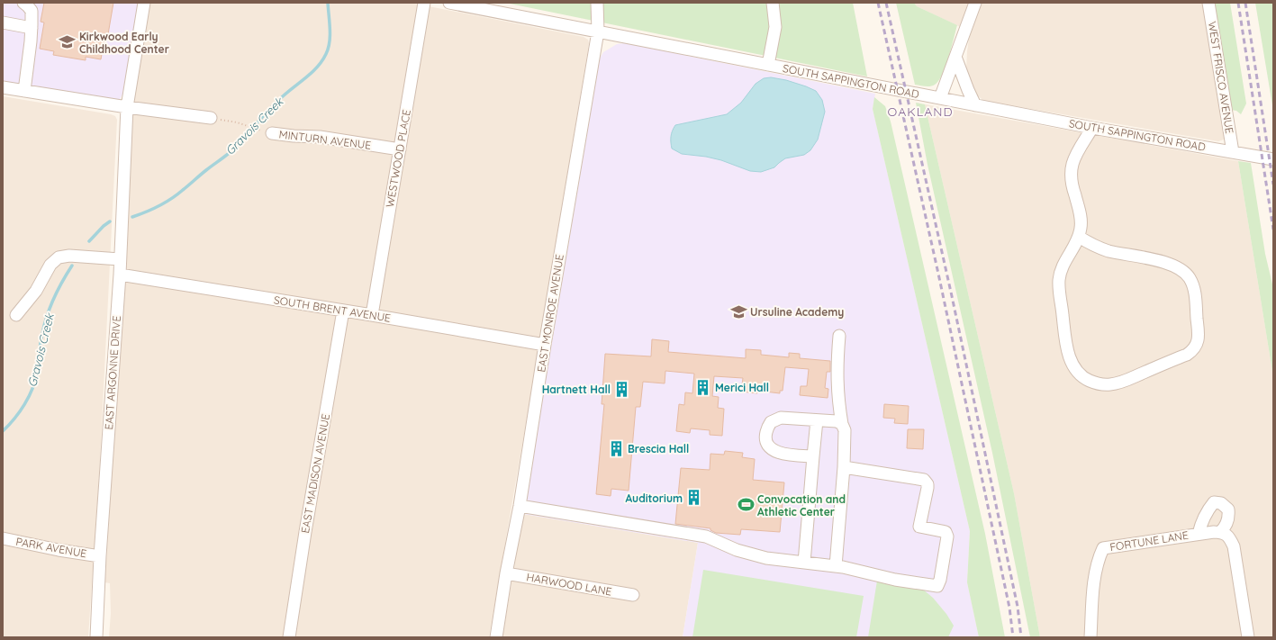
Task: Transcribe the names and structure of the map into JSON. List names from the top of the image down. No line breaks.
{"streets":{"street":["WEST FRISCO AVENUE","SOUTH SAPPINGTON ROAD","MINTURN AVENUE","WESTWOOD PLACE","SOUTH BRENT AVENUE","EAST MONROE AVENUE","EAST ARGONNE DRIVE","EAST MADISON AVENUE","FORTUNE LANE","PARK AVENUE","HARWOOD LANE"]},"crossings":[["WEST FRISCO AVENUE","SOUTH SAPPINGTON ROAD"],["SOUTH SAPPINGTON ROAD","EAST MONROE AVENUE"],["MINTURN AVENUE","WESTWOOD PLACE"],["WESTWOOD PLACE","SOUTH BRENT AVENUE"],["SOUTH BRENT AVENUE","EAST MONROE AVENUE"],["SOUTH BRENT AVENUE","EAST ARGONNE DRIVE"],["SOUTH BRENT AVENUE","EAST MADISON AVENUE"],["EAST MONROE AVENUE","HARWOOD LANE"],["EAST ARGONNE DRIVE","PARK AVENUE"]],"districts":["OAKLAND"],"water":["Gravois Creek"],"places":{"school or university":["Kirkwood Early Childhood Center","Ursuline Academy"],"building":["Merici Hall","Hartnett Hall","Brescia Hall","Auditorium"],"sports":["Convocation and Athletic Center"]}}
